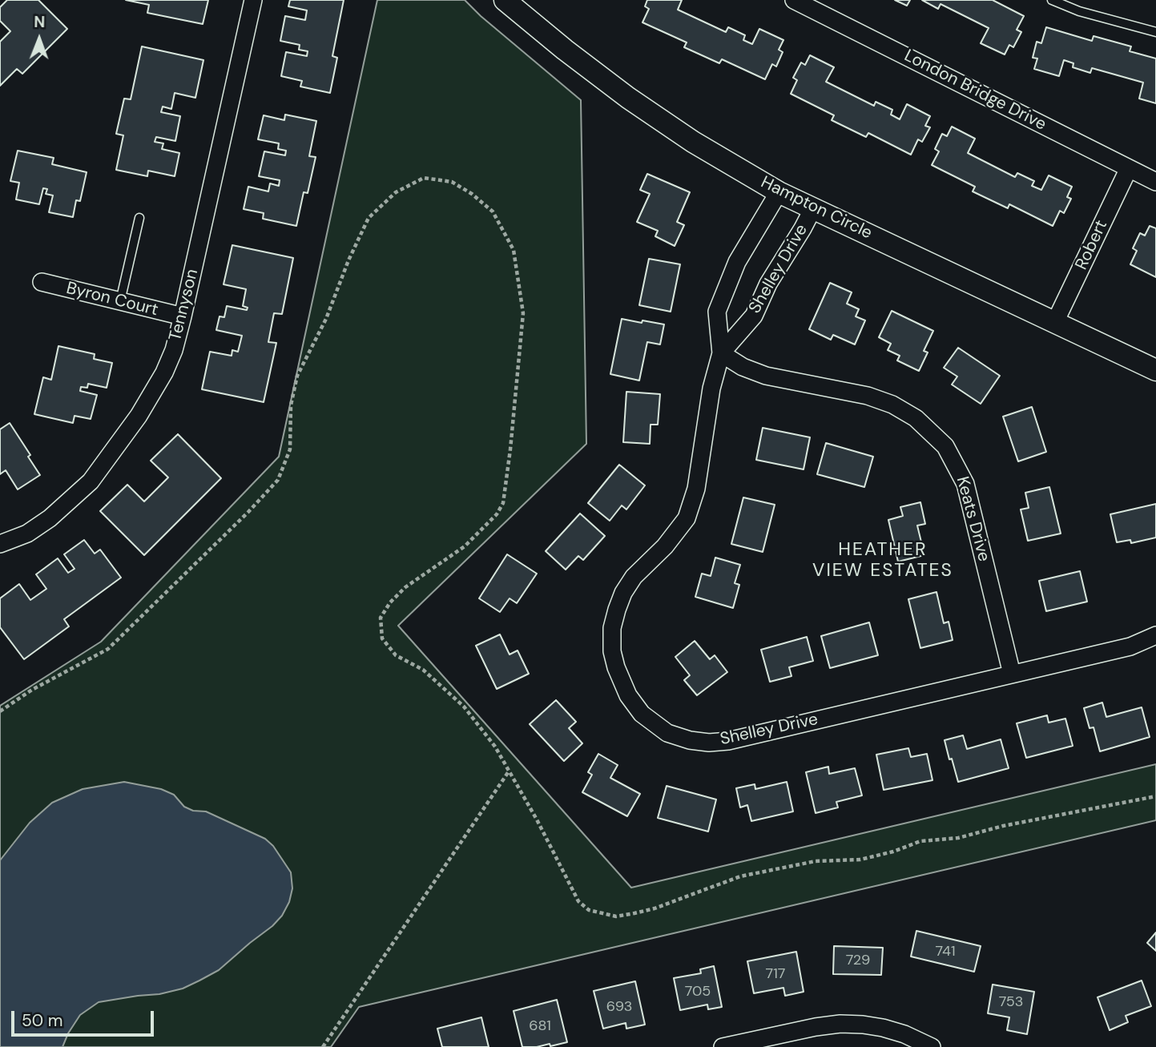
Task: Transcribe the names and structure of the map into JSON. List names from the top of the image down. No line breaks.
{"streets":{"street":["London Bridge Drive","Hampton Circle","Robert","Shelley Drive","Byron Court","Tennyson","Keats Drive"]},"crossings":[["London Bridge Drive","Robert"],["Hampton Circle","Robert"],["Hampton Circle","Shelley Drive"],["Shelley Drive","Keats Drive"],["Byron Court","Tennyson"]],"districts":["HEATHER VIEW ESTATES"],"house_numbers":["741","729","717","705","753","693","681"],"scale_bar":"50 m","north":"top"}
